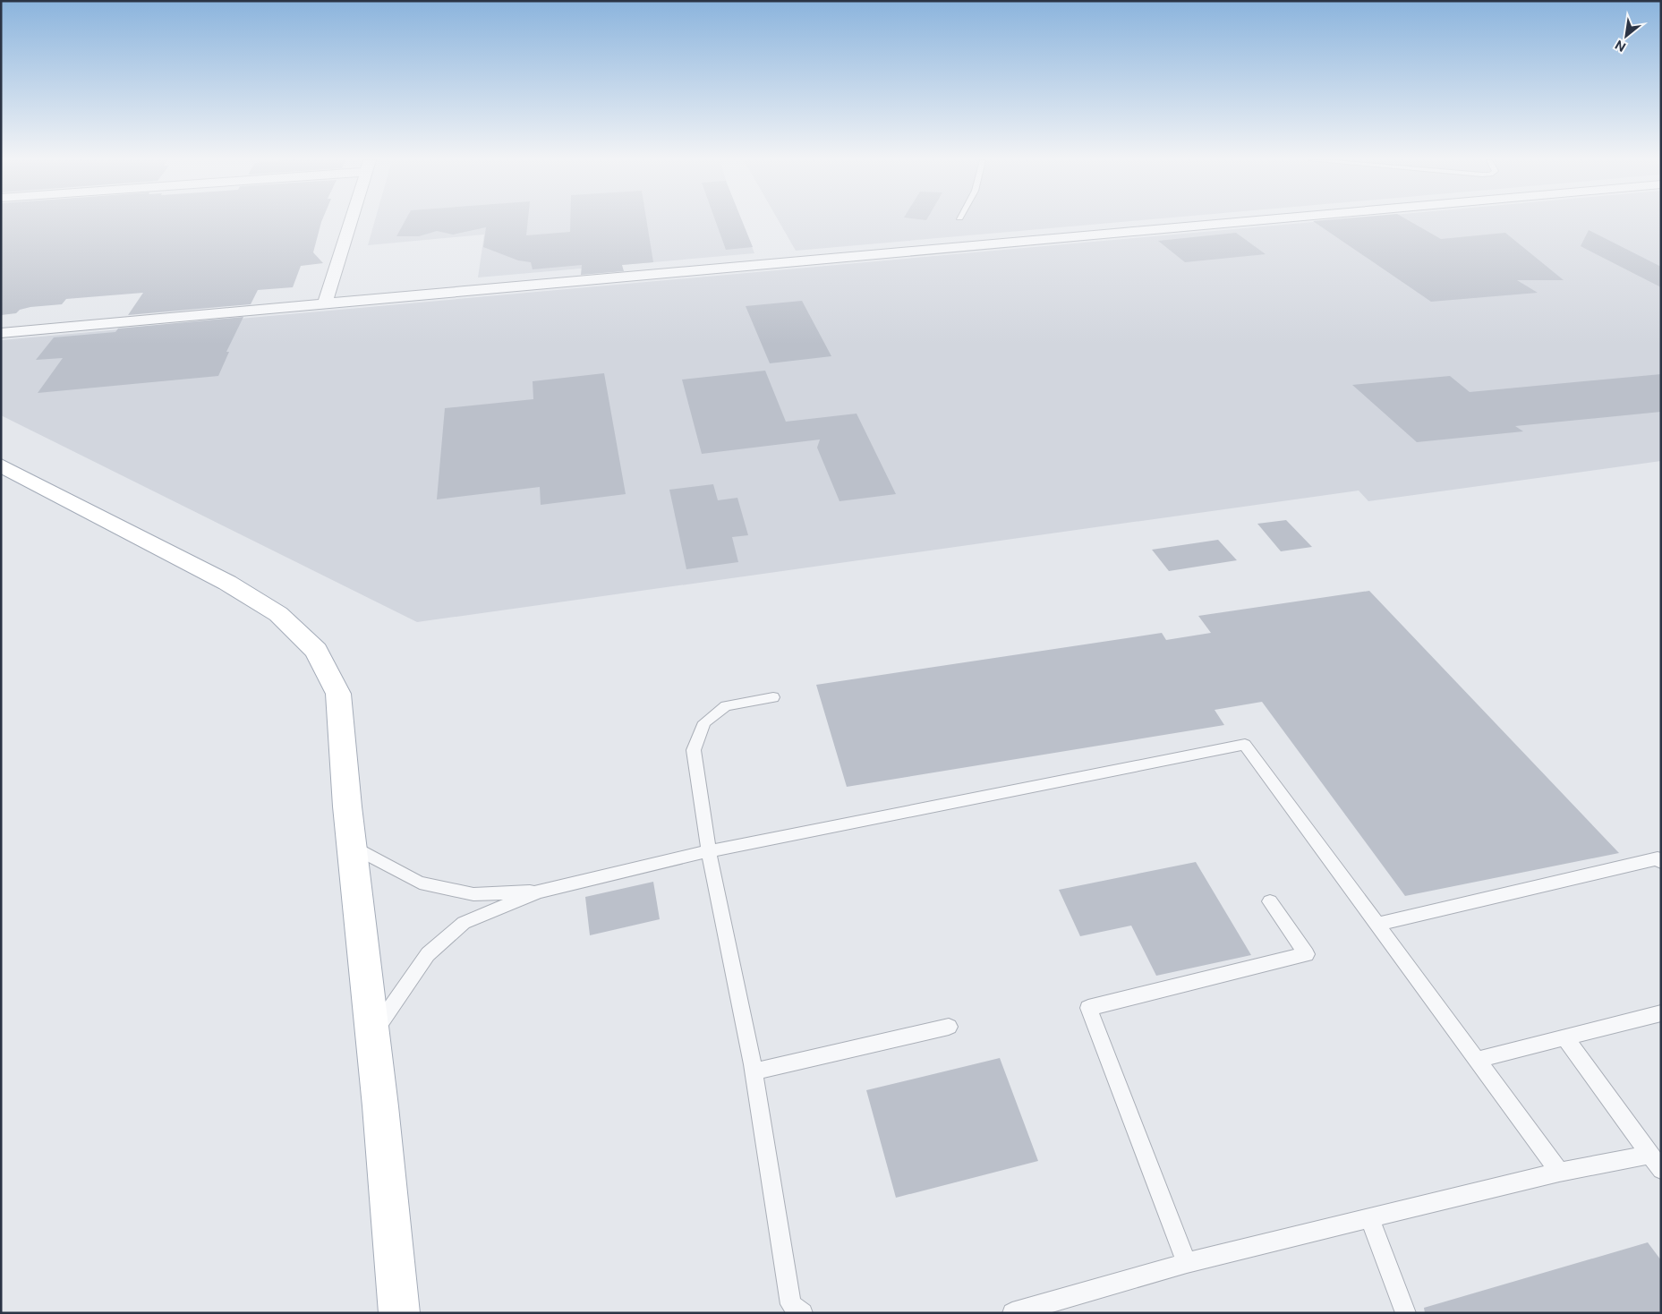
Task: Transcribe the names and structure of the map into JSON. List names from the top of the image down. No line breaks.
{"north":"bottom left"}
